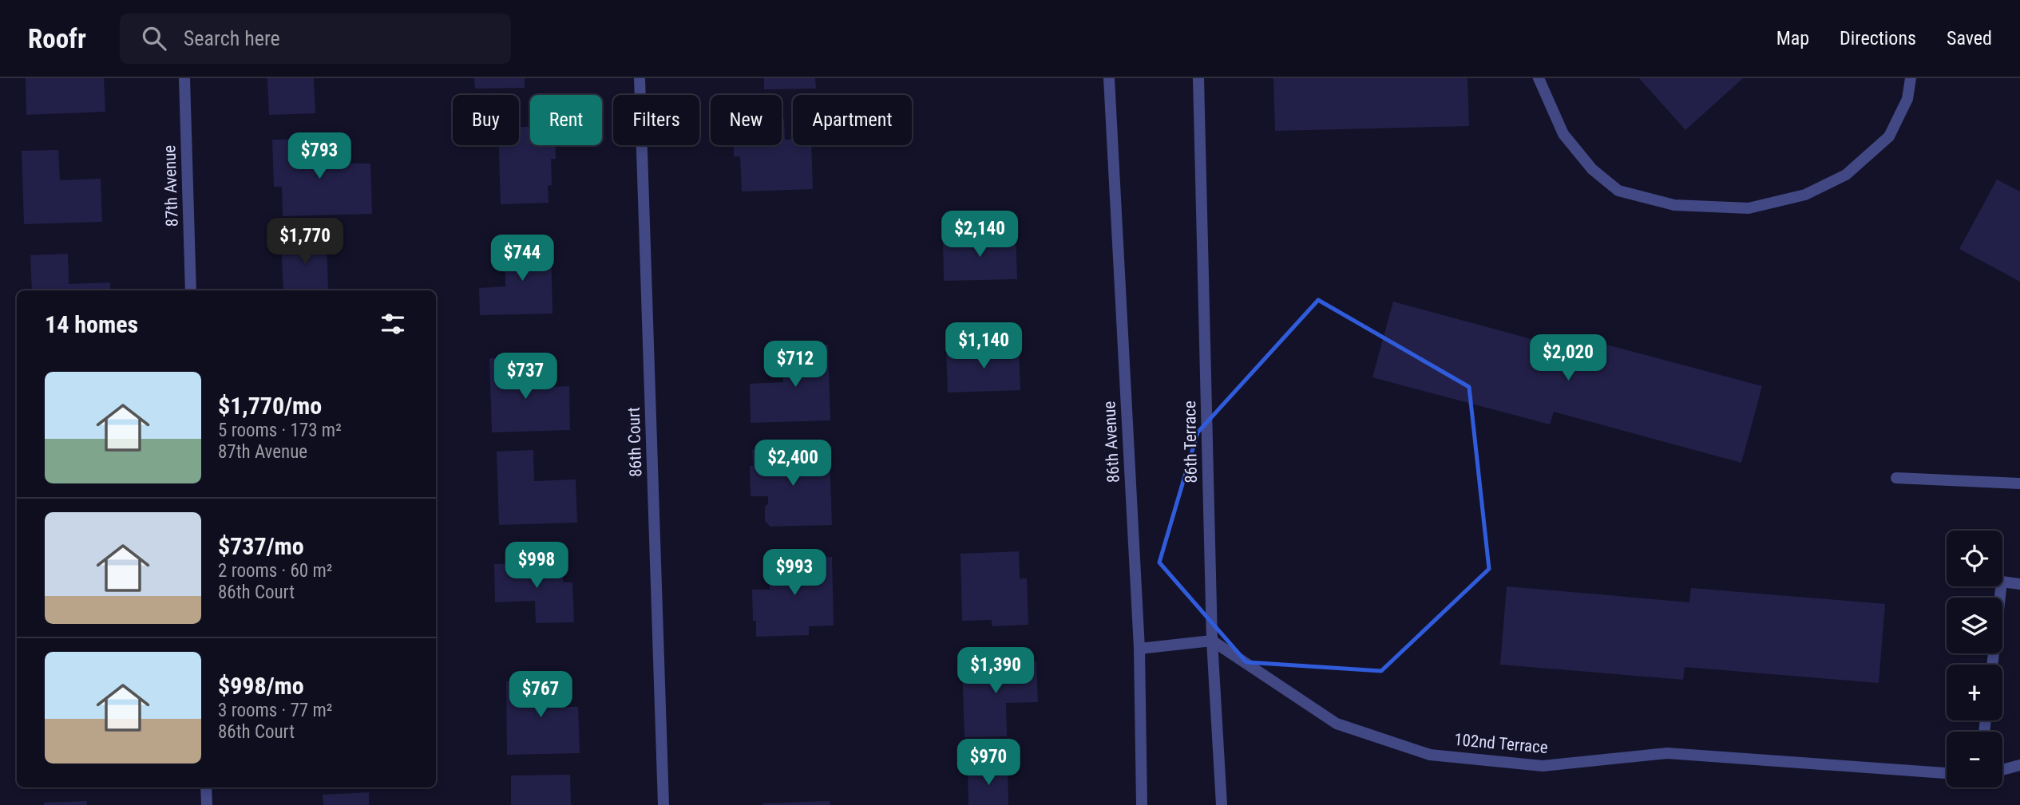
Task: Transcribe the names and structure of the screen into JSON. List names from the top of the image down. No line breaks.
{"streets":{"street":["87th Avenue","86th Court","86th Avenue","86th Terrace","102nd Terrace"]},"crossings":[["86th Terrace","102nd Terrace"]],"page":{"header":"Roofr","search":"Search here","nav":["Map","Directions","Saved"],"chip":["Buy","Rent","Filters","New","Apartment"],"price":["$793","$2,140","$1,770","$744","$1,140","$2,020","$712","$737","$2,400","$998","$993","$1,390","$767","$970"],"heading":"14 homes","list":[{"name":"$1,770/mo","note":"5 rooms · 173 m² · 87th Avenue"},{"name":"$737/mo","note":"2 rooms · 60 m² · 86th Court"},{"name":"$998/mo","note":"3 rooms · 77 m² · 86th Court"}],"map_buttons":["+","−"]}}
